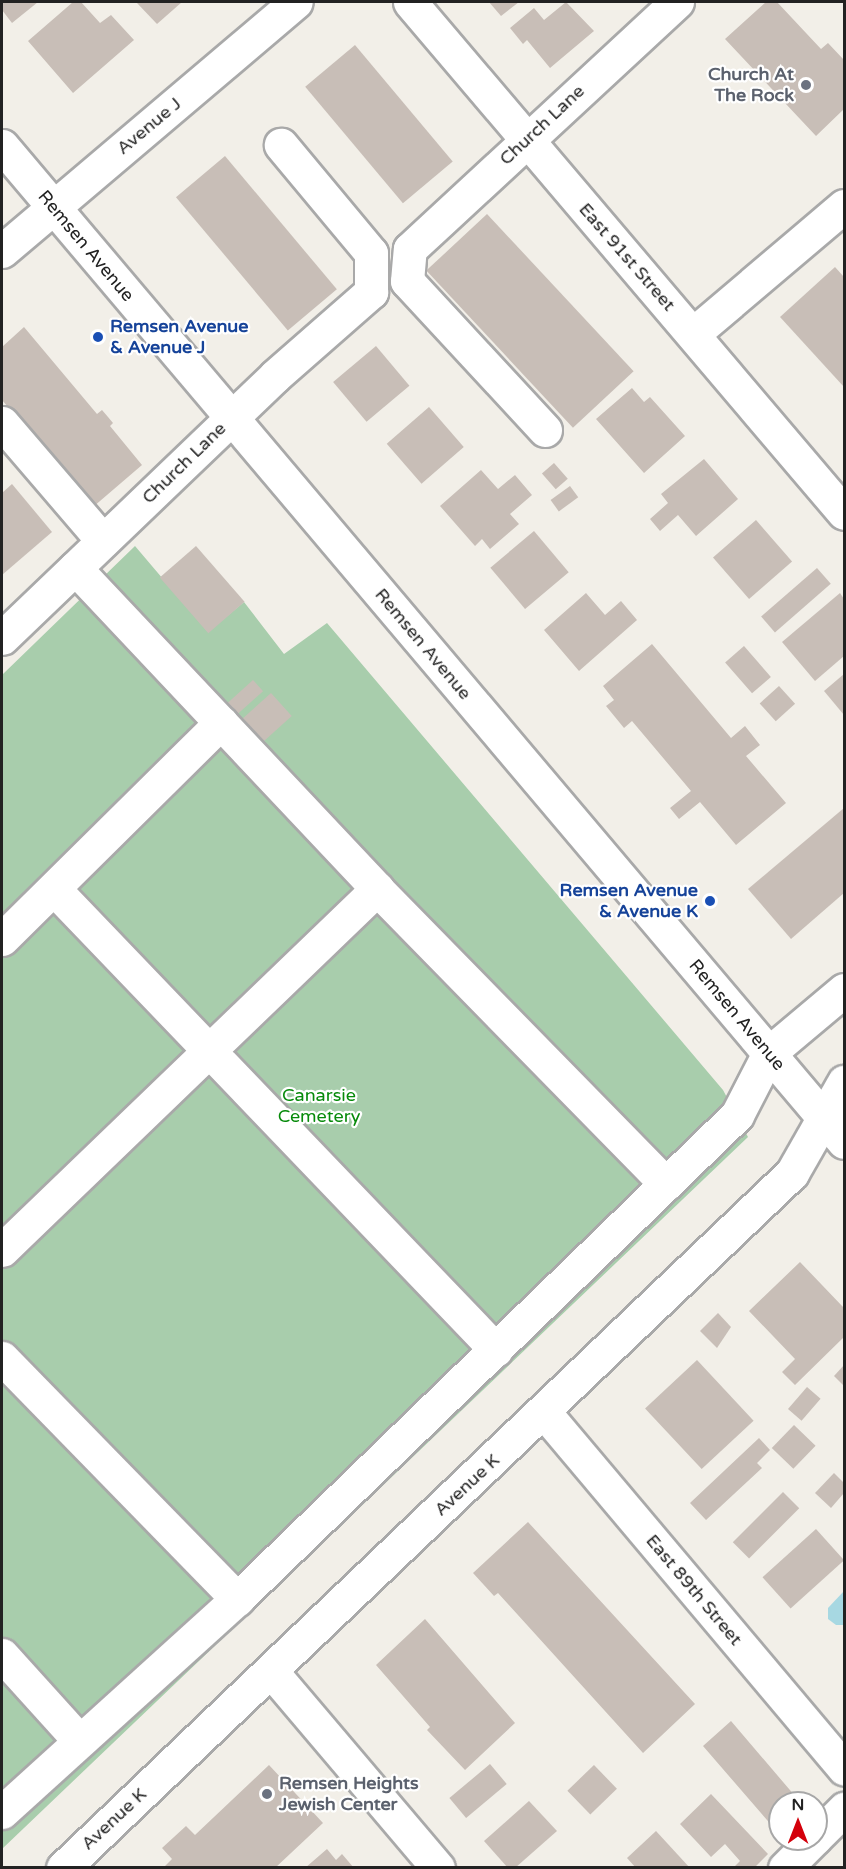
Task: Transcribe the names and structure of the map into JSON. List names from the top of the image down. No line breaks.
{"streets":{"street":["Church Lane","Avenue J","Remsen Avenue","East 91st Street","Avenue K","East 89th Street"]},"crossings":[["Church Lane","Remsen Avenue"],["Church Lane","East 91st Street"],["Avenue J","Remsen Avenue"],["Remsen Avenue","Avenue K"],["Avenue K","East 89th Street"]],"parks":["Canarsie Cemetery"],"places":["Church At The Rock","Remsen Avenue & Avenue J","Remsen Avenue & Avenue K","Remsen Heights Jewish Center"],"north":"top"}
